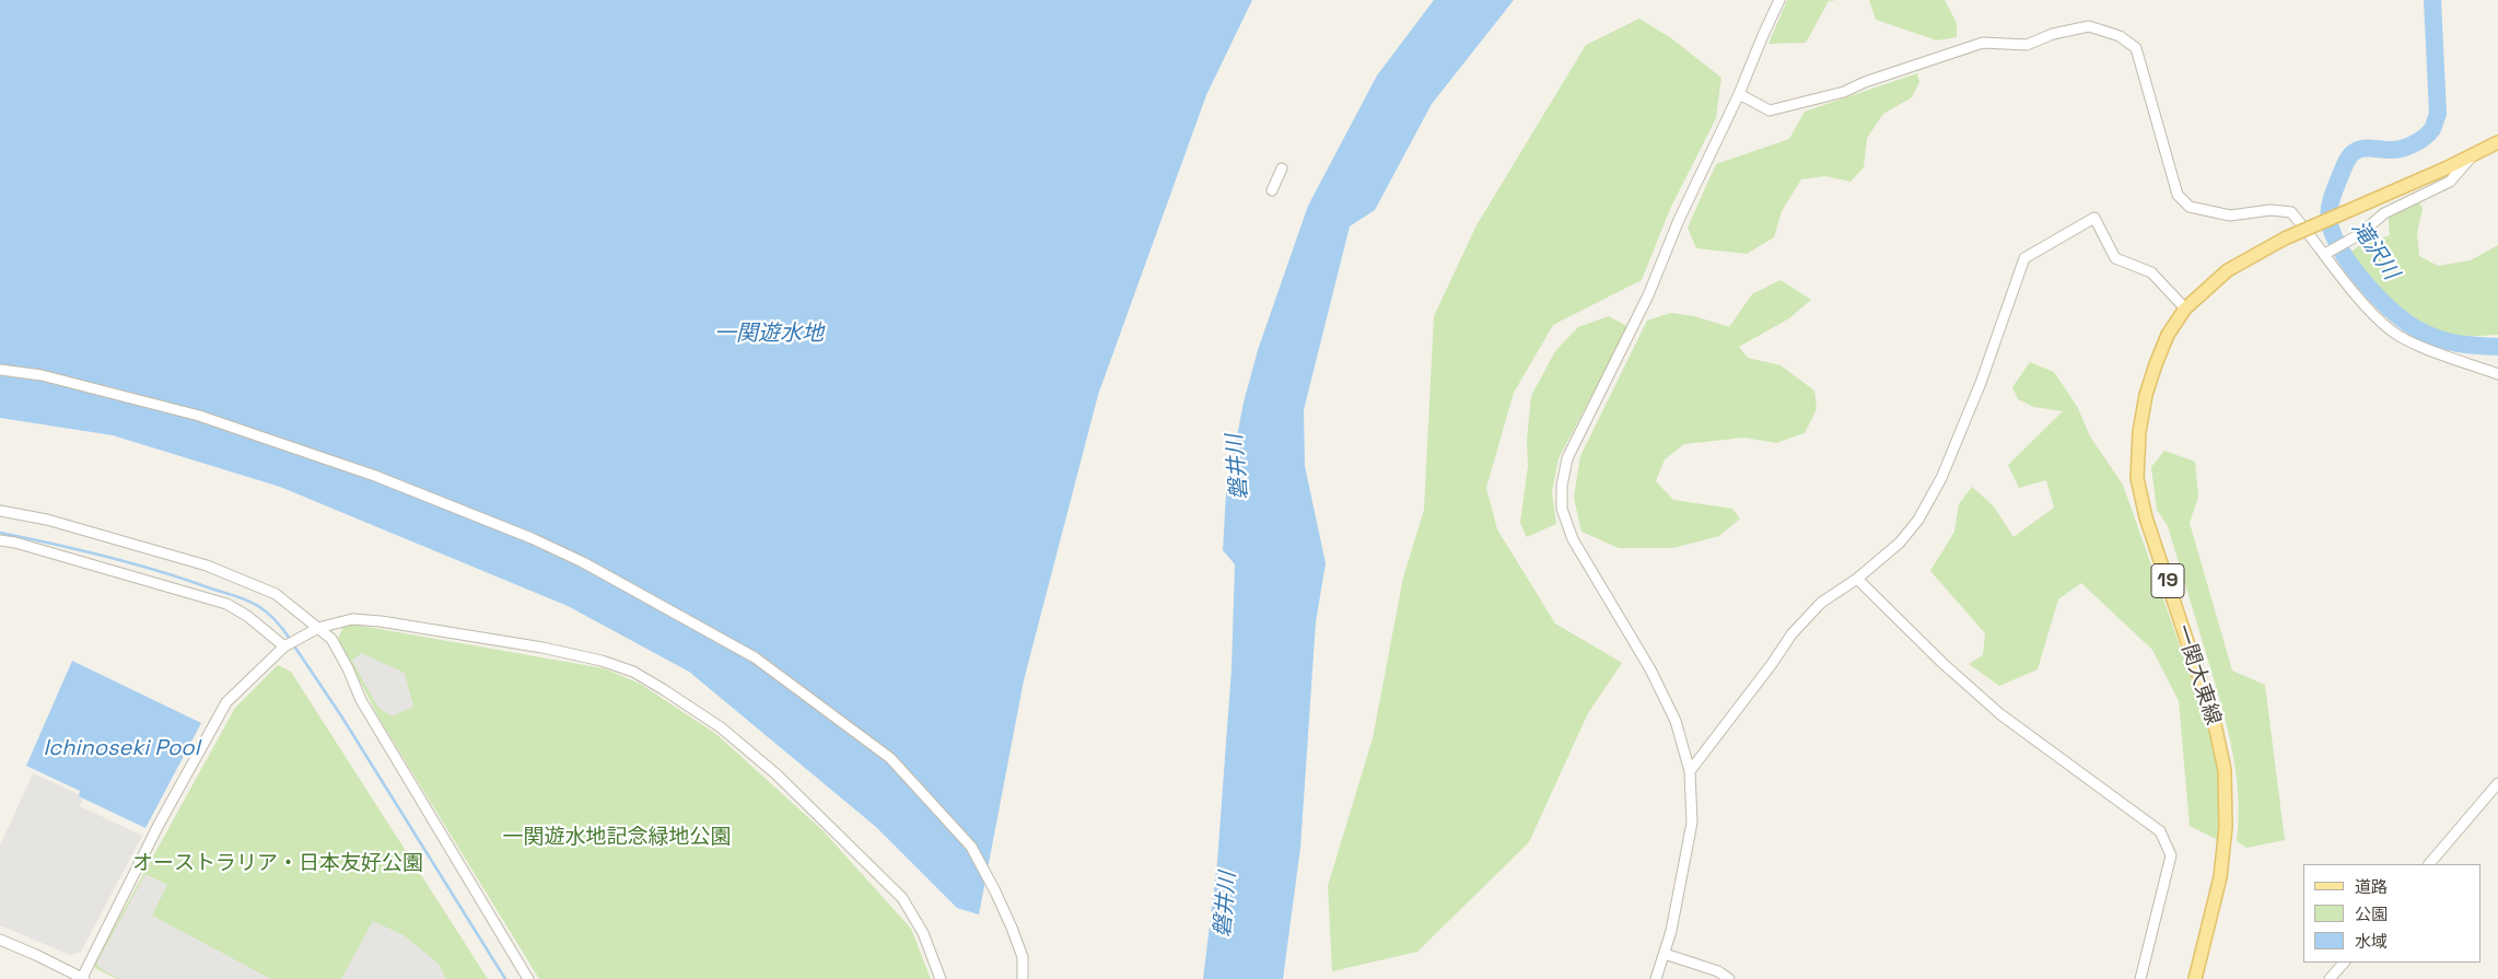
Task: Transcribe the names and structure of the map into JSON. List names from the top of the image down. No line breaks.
{"streets":{"main road":["19","一関大東線"]},"crossings":[["19","一関大東線"]],"water":["滝沢川","一関遊水地","磐井川","Ichinoseki Pool"],"parks":["一関遊水地記念緑地公園","オーストラリア・日本友好公園"],"legend":["道路","公園","水域"]}
